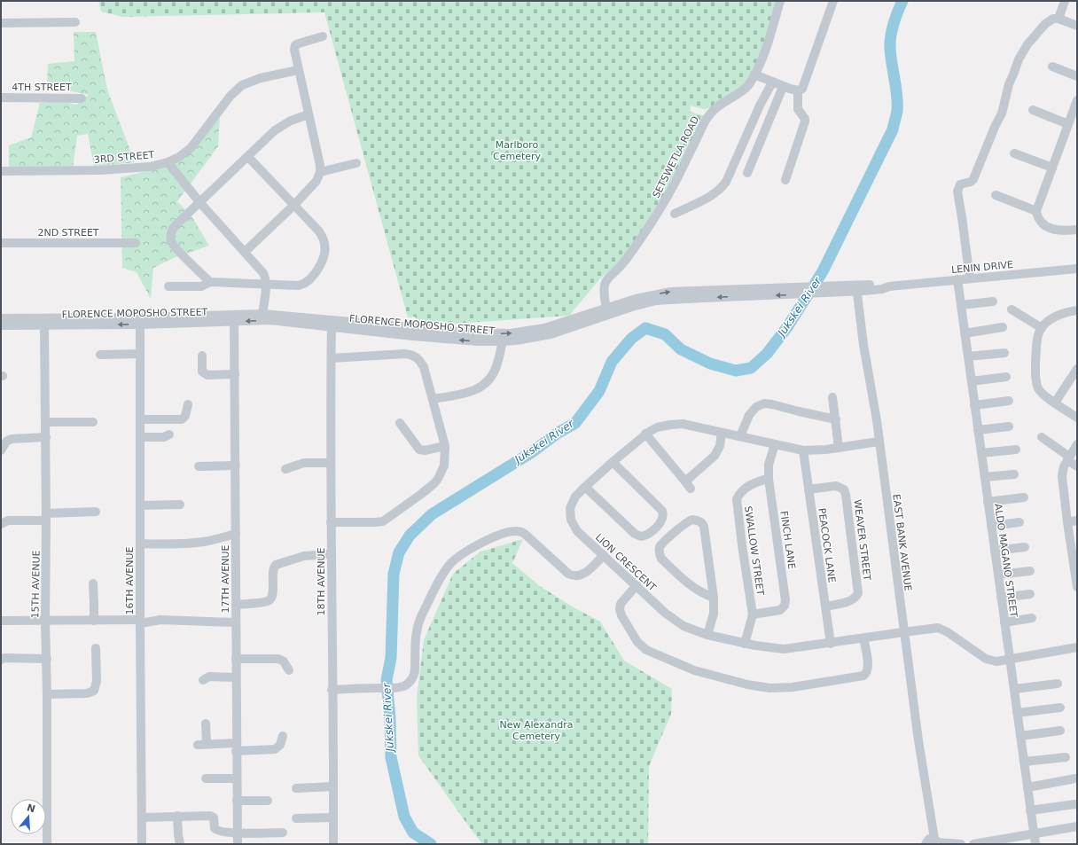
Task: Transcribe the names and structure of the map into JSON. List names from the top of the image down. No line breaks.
{"streets":{"street":["4TH STREET","3RD STREET","SETSWETLA ROAD","2ND STREET","LENIN DRIVE","FLORENCE MOPOSHO STREET","FINCH LANE","WEAVER STREET","EAST BANK AVENUE","PEACOCK LANE","SWALLOW STREET","ALDO MAGANO STREET","LION CRESCENT","17TH AVENUE","16TH AVENUE","18TH AVENUE","15TH AVENUE"]},"crossings":[["SETSWETLA ROAD","FLORENCE MOPOSHO STREET"],["LENIN DRIVE","FLORENCE MOPOSHO STREET"],["LENIN DRIVE","EAST BANK AVENUE"],["LENIN DRIVE","ALDO MAGANO STREET"],["FLORENCE MOPOSHO STREET","EAST BANK AVENUE"],["FLORENCE MOPOSHO STREET","17TH AVENUE"],["FLORENCE MOPOSHO STREET","16TH AVENUE"],["FLORENCE MOPOSHO STREET","18TH AVENUE"],["FLORENCE MOPOSHO STREET","15TH AVENUE"],["FINCH LANE","SWALLOW STREET"],["FINCH LANE","LION CRESCENT"],["WEAVER STREET","PEACOCK LANE"],["EAST BANK AVENUE","LION CRESCENT"],["PEACOCK LANE","LION CRESCENT"],["SWALLOW STREET","LION CRESCENT"],["ALDO MAGANO STREET","LION CRESCENT"]],"water":["Jukskei River"],"parks":["Marlboro Cemetery","New Alexandra Cemetery"],"north":"top"}
